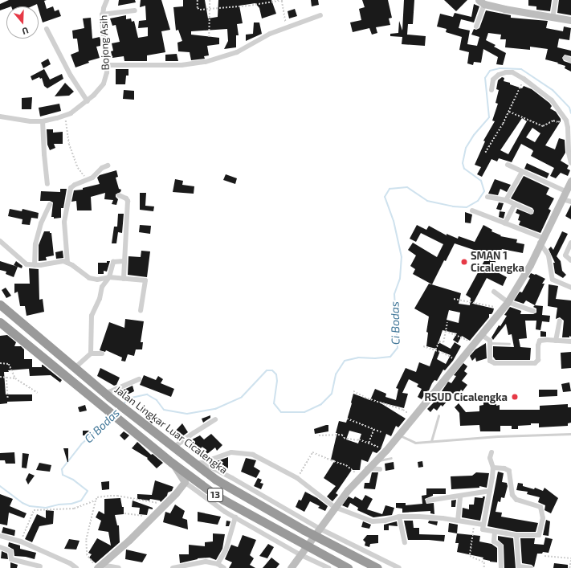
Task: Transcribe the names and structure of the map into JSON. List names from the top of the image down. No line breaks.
{"streets":{"highway":["Jalan Lingkar Luar Cicalengka","13"],"street":["Bojong Asih"]},"water":["Ci Bodas"],"places":["SMAN 1 Cicalengka","RSUD Cicalengka"],"north":"bottom"}
